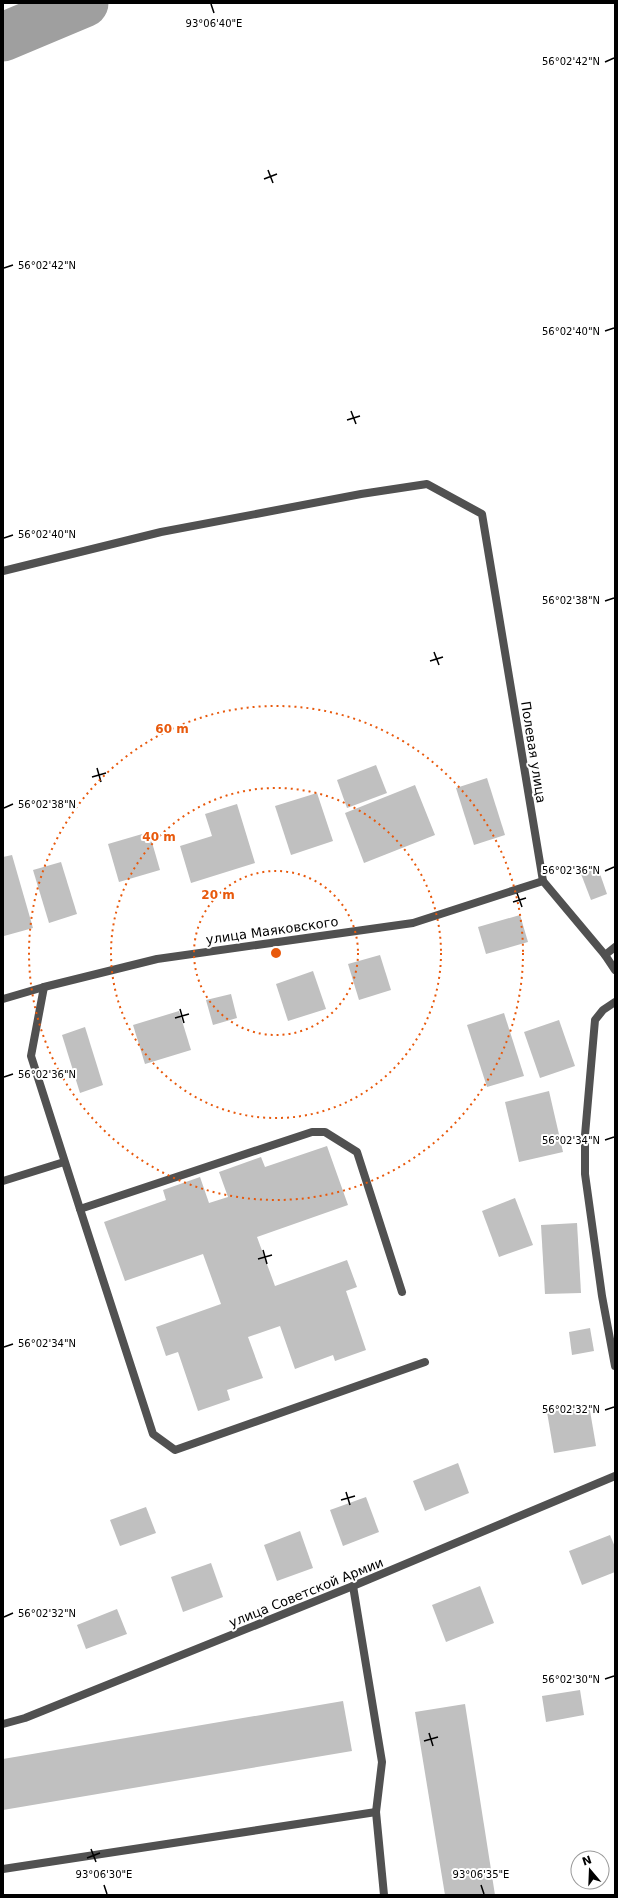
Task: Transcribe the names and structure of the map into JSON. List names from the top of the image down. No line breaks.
{"streets":{"street":["Полевая улица","улица Маяковского","улица Советской Армии"]},"crossings":[["Полевая улица","улица Маяковского"]],"north":"top","coordinates":["93°06'40\"E","56°02'42\"N","56°02'40\"N","56°02'38\"N","56°02'36\"N","56°02'34\"N","56°02'32\"N","56°02'30\"N","93°06'30\"E","93°06'35\"E"],"rings":["60 m","40 m","20 m"]}
